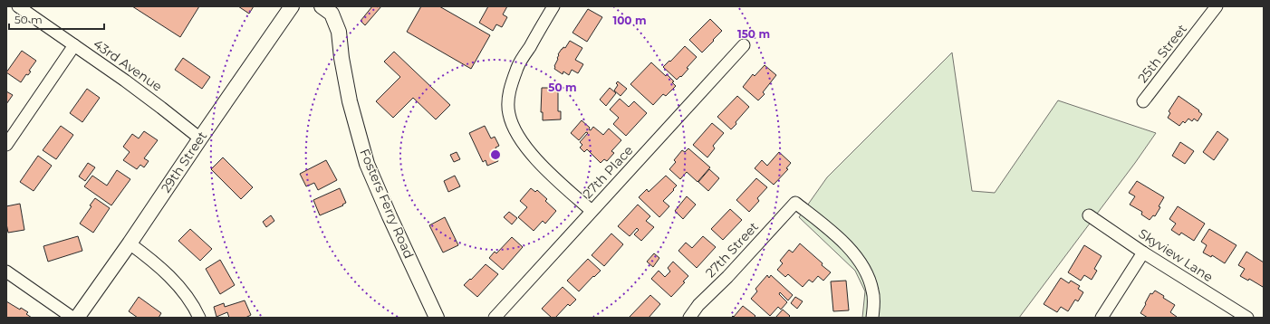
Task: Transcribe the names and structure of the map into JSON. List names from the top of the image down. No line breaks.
{"streets":{"street":["25th Street","43rd Avenue","29th Street","27th Place","Fosters Ferry Road","27th Street","Skyview Lane"]},"crossings":[["43rd Avenue","29th Street"]],"scale_bar":"50 m","rings":["100 m","150 m","50 m"]}
